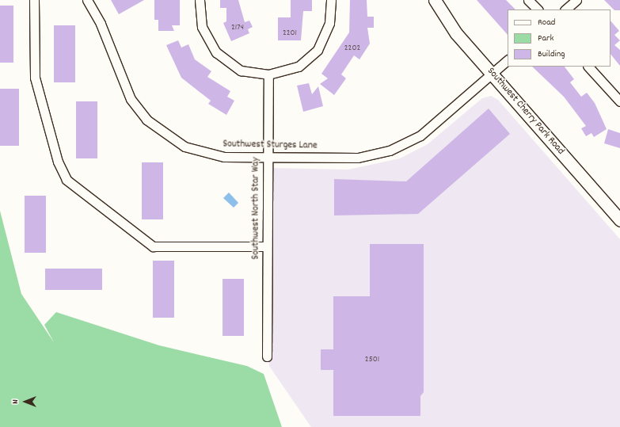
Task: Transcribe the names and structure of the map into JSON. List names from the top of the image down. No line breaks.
{"streets":{"main road":["Southwest Cherry Park Road"],"street":["Southwest Sturges Lane","Southwest North Star Way"]},"crossings":[["Southwest Cherry Park Road","Southwest Sturges Lane"],["Southwest Sturges Lane","Southwest North Star Way"]],"house_numbers":["2174","2201","2202","2501"],"legend":["Road","Park","Building"],"north":"left"}
